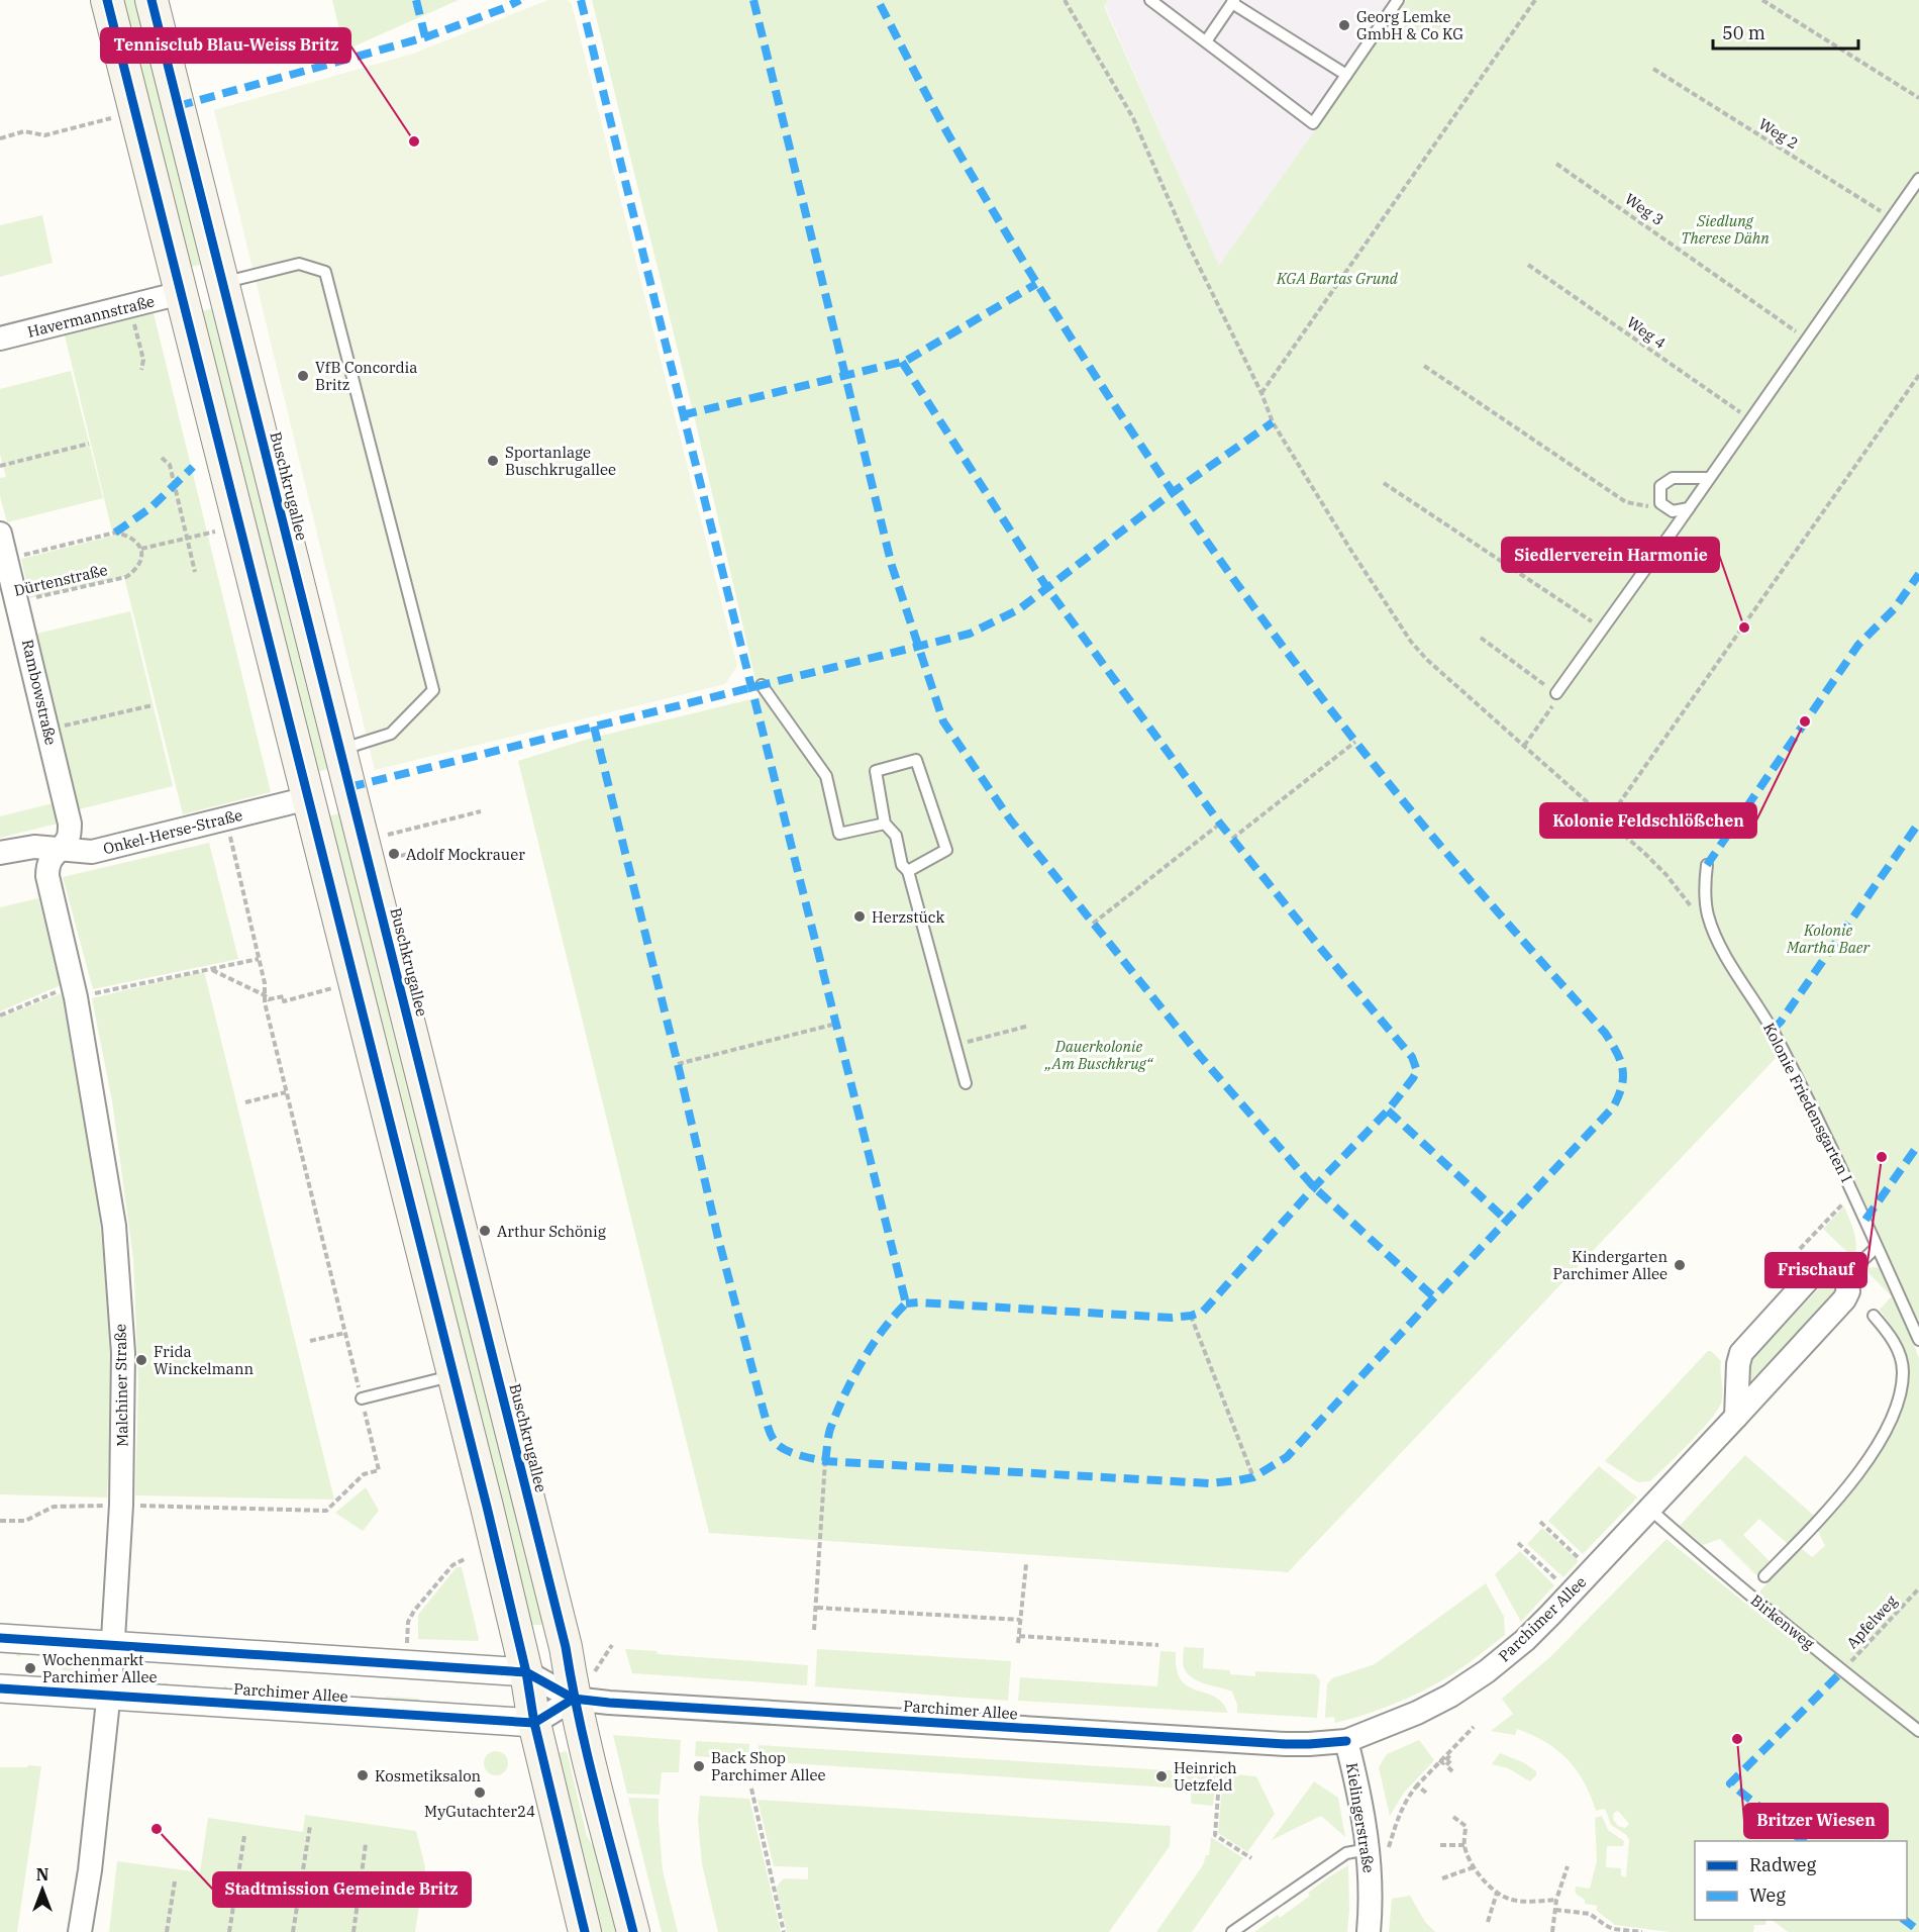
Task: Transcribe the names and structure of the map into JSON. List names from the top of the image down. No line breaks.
{"streets":{"main road":["Buschkrugallee"],"street":["Havermannstraße","Rambowstraße","Onkel-Herse-Straße","Malchiner Straße","Parchimer Allee","Kielingerstraße"],"lane":["Kolonie Friedensgarten I","Birkenweg"],"path":["Weg 2","Weg 3","Weg 4","Dürtenstraße","Apfelweg"]},"crossings":[["Buschkrugallee","Parchimer Allee"],["Dürtenstraße","Rambowstraße"],["Rambowstraße","Onkel-Herse-Straße"],["Rambowstraße","Malchiner Straße"],["Onkel-Herse-Straße","Malchiner Straße"],["Malchiner Straße","Parchimer Allee"],["Parchimer Allee","Birkenweg"],["Parchimer Allee","Kielingerstraße"],["Birkenweg","Apfelweg"]],"parks":["Siedlung Therese Dähn","KGA Bartas Grund","Kolonie Martha Baer","Dauerkolonie „Am Buschkrug“"],"places":["Georg Lemke GmbH & Co KG","Tennisclub Blau-Weiss Britz","VfB Concordia Britz","Sportanlage Buschkrugallee","Siedlerverein Harmonie","Kolonie Feldschlößchen","Adolf Mockrauer","Herzstück","Frischauf","Arthur Schönig","Kindergarten Parchimer Allee","Frida Winckelmann","Wochenmarkt Parchimer Allee","Britzer Wiesen","Back Shop Parchimer Allee","Kosmetiksalon","Heinrich Uetzfeld","MyGutachter24","Stadtmission Gemeinde Britz"],"legend":["Radweg","Weg"],"scale_bar":"50 m","north":"top"}
